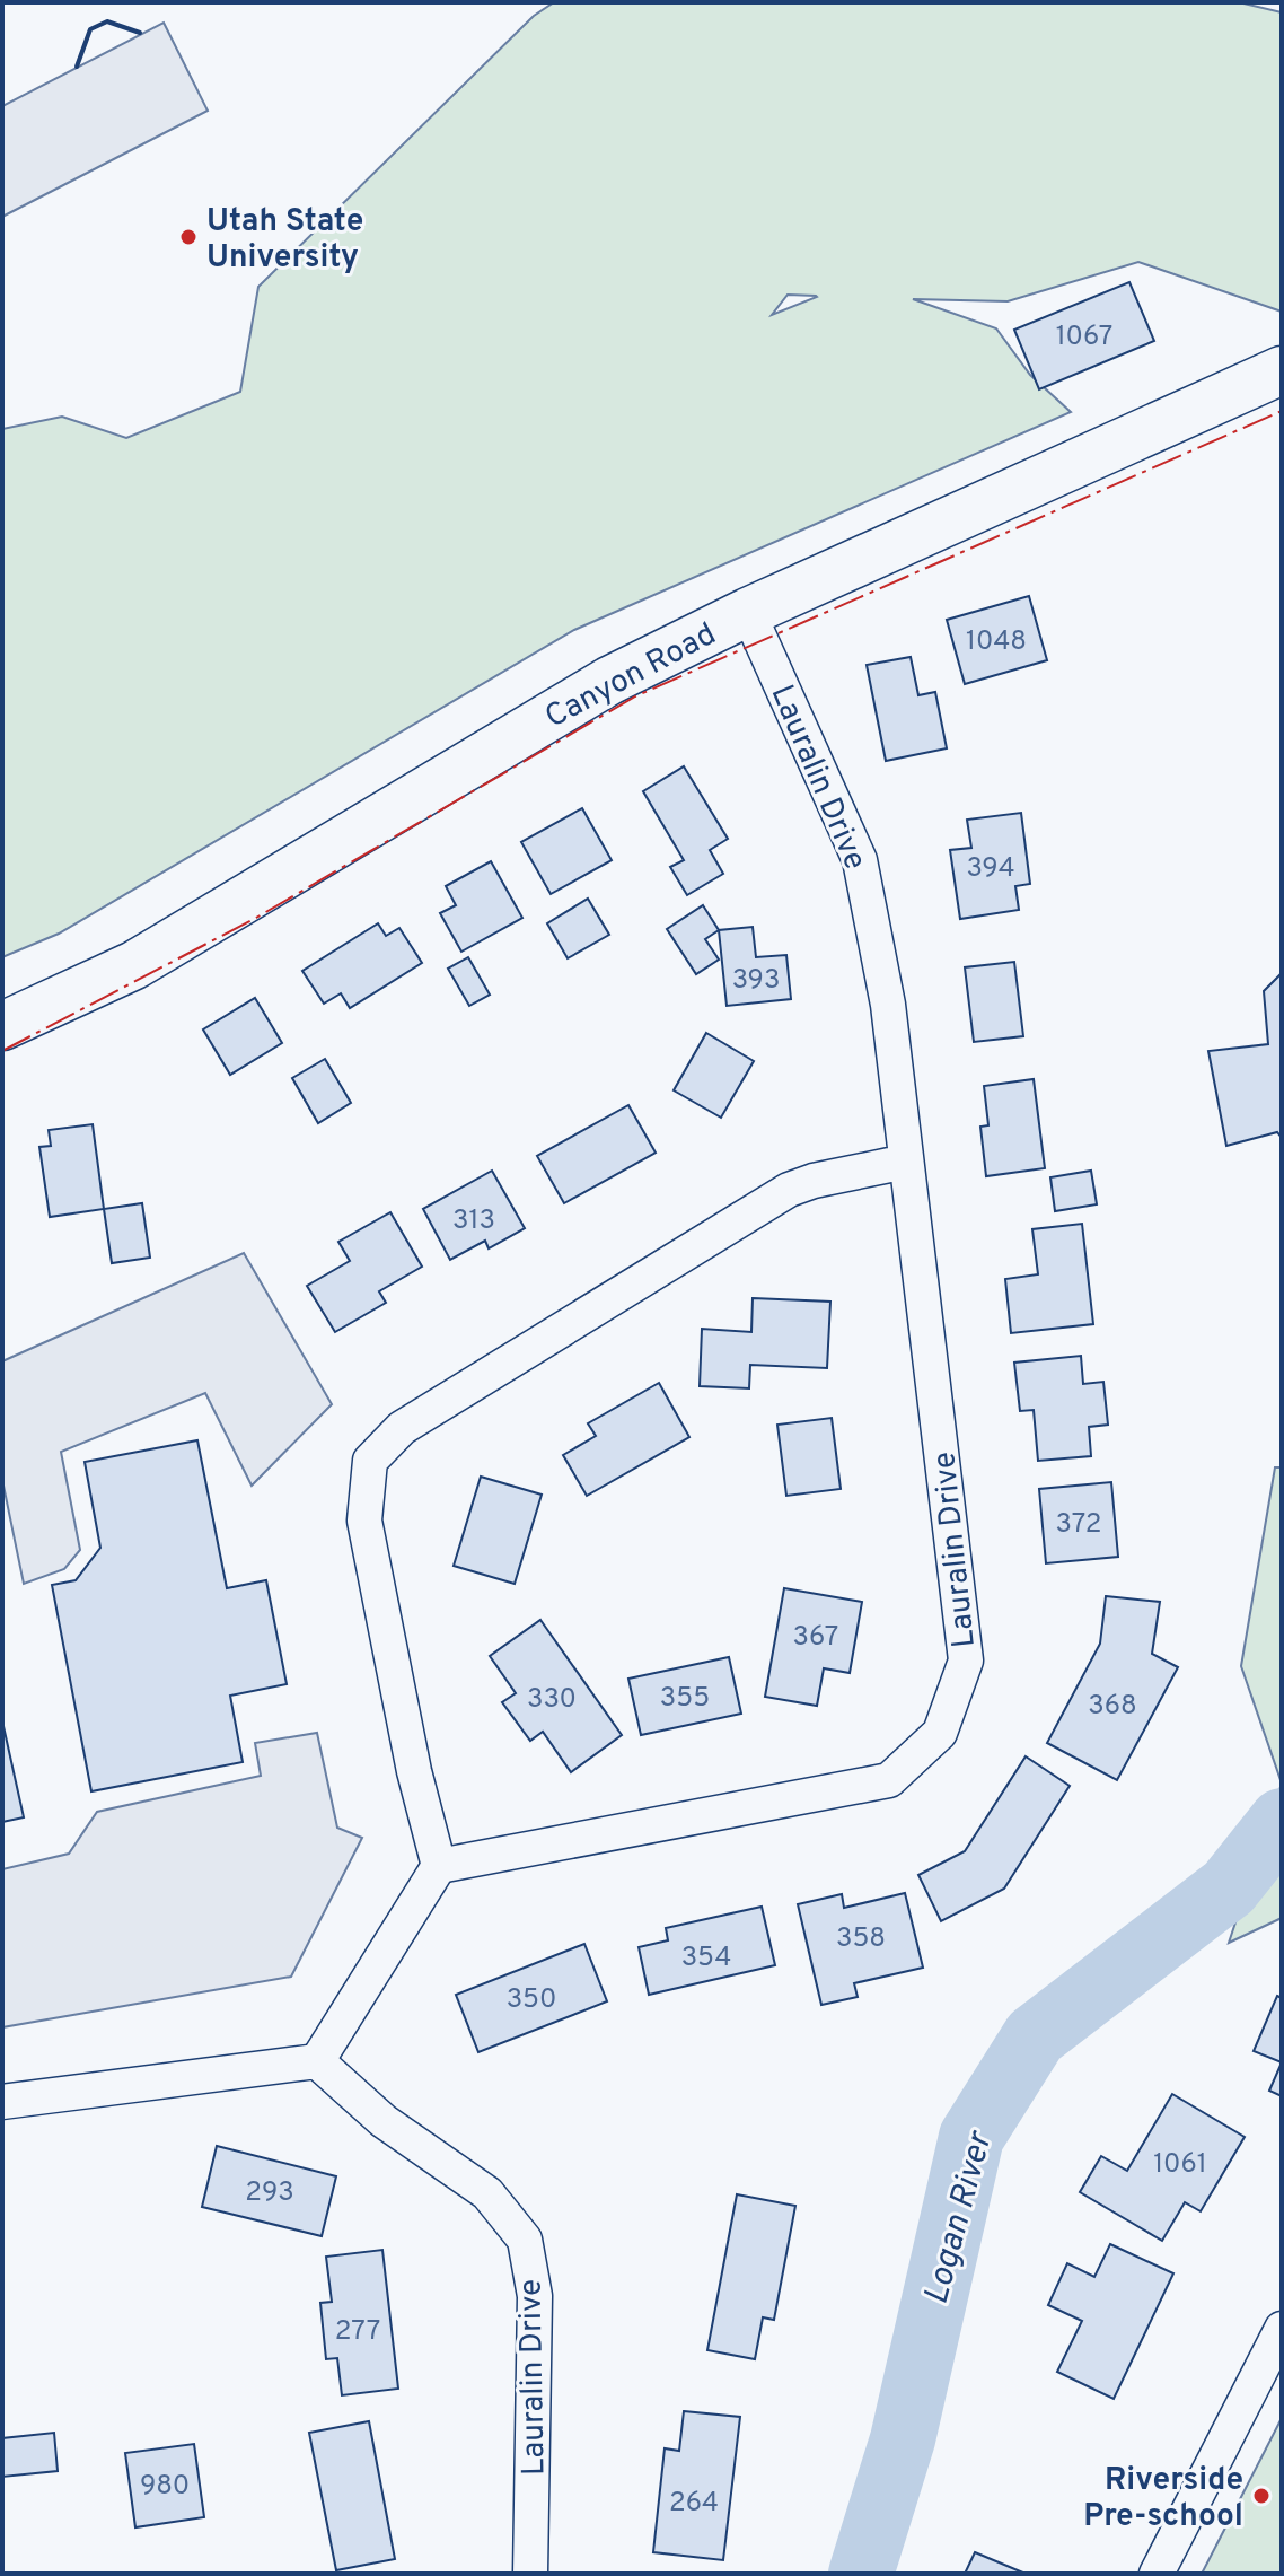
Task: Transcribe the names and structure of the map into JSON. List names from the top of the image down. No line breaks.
{"streets":{"street":["Canyon Road","Lauralin Drive"]},"crossings":[["Canyon Road","Lauralin Drive"]],"water":["Logan River"],"places":["Utah State University","Riverside Pre-school"],"house_numbers":["1067","1048","394","393","313","372","367","355","330","368","358","354","350","1061","293","277","980","264"]}
